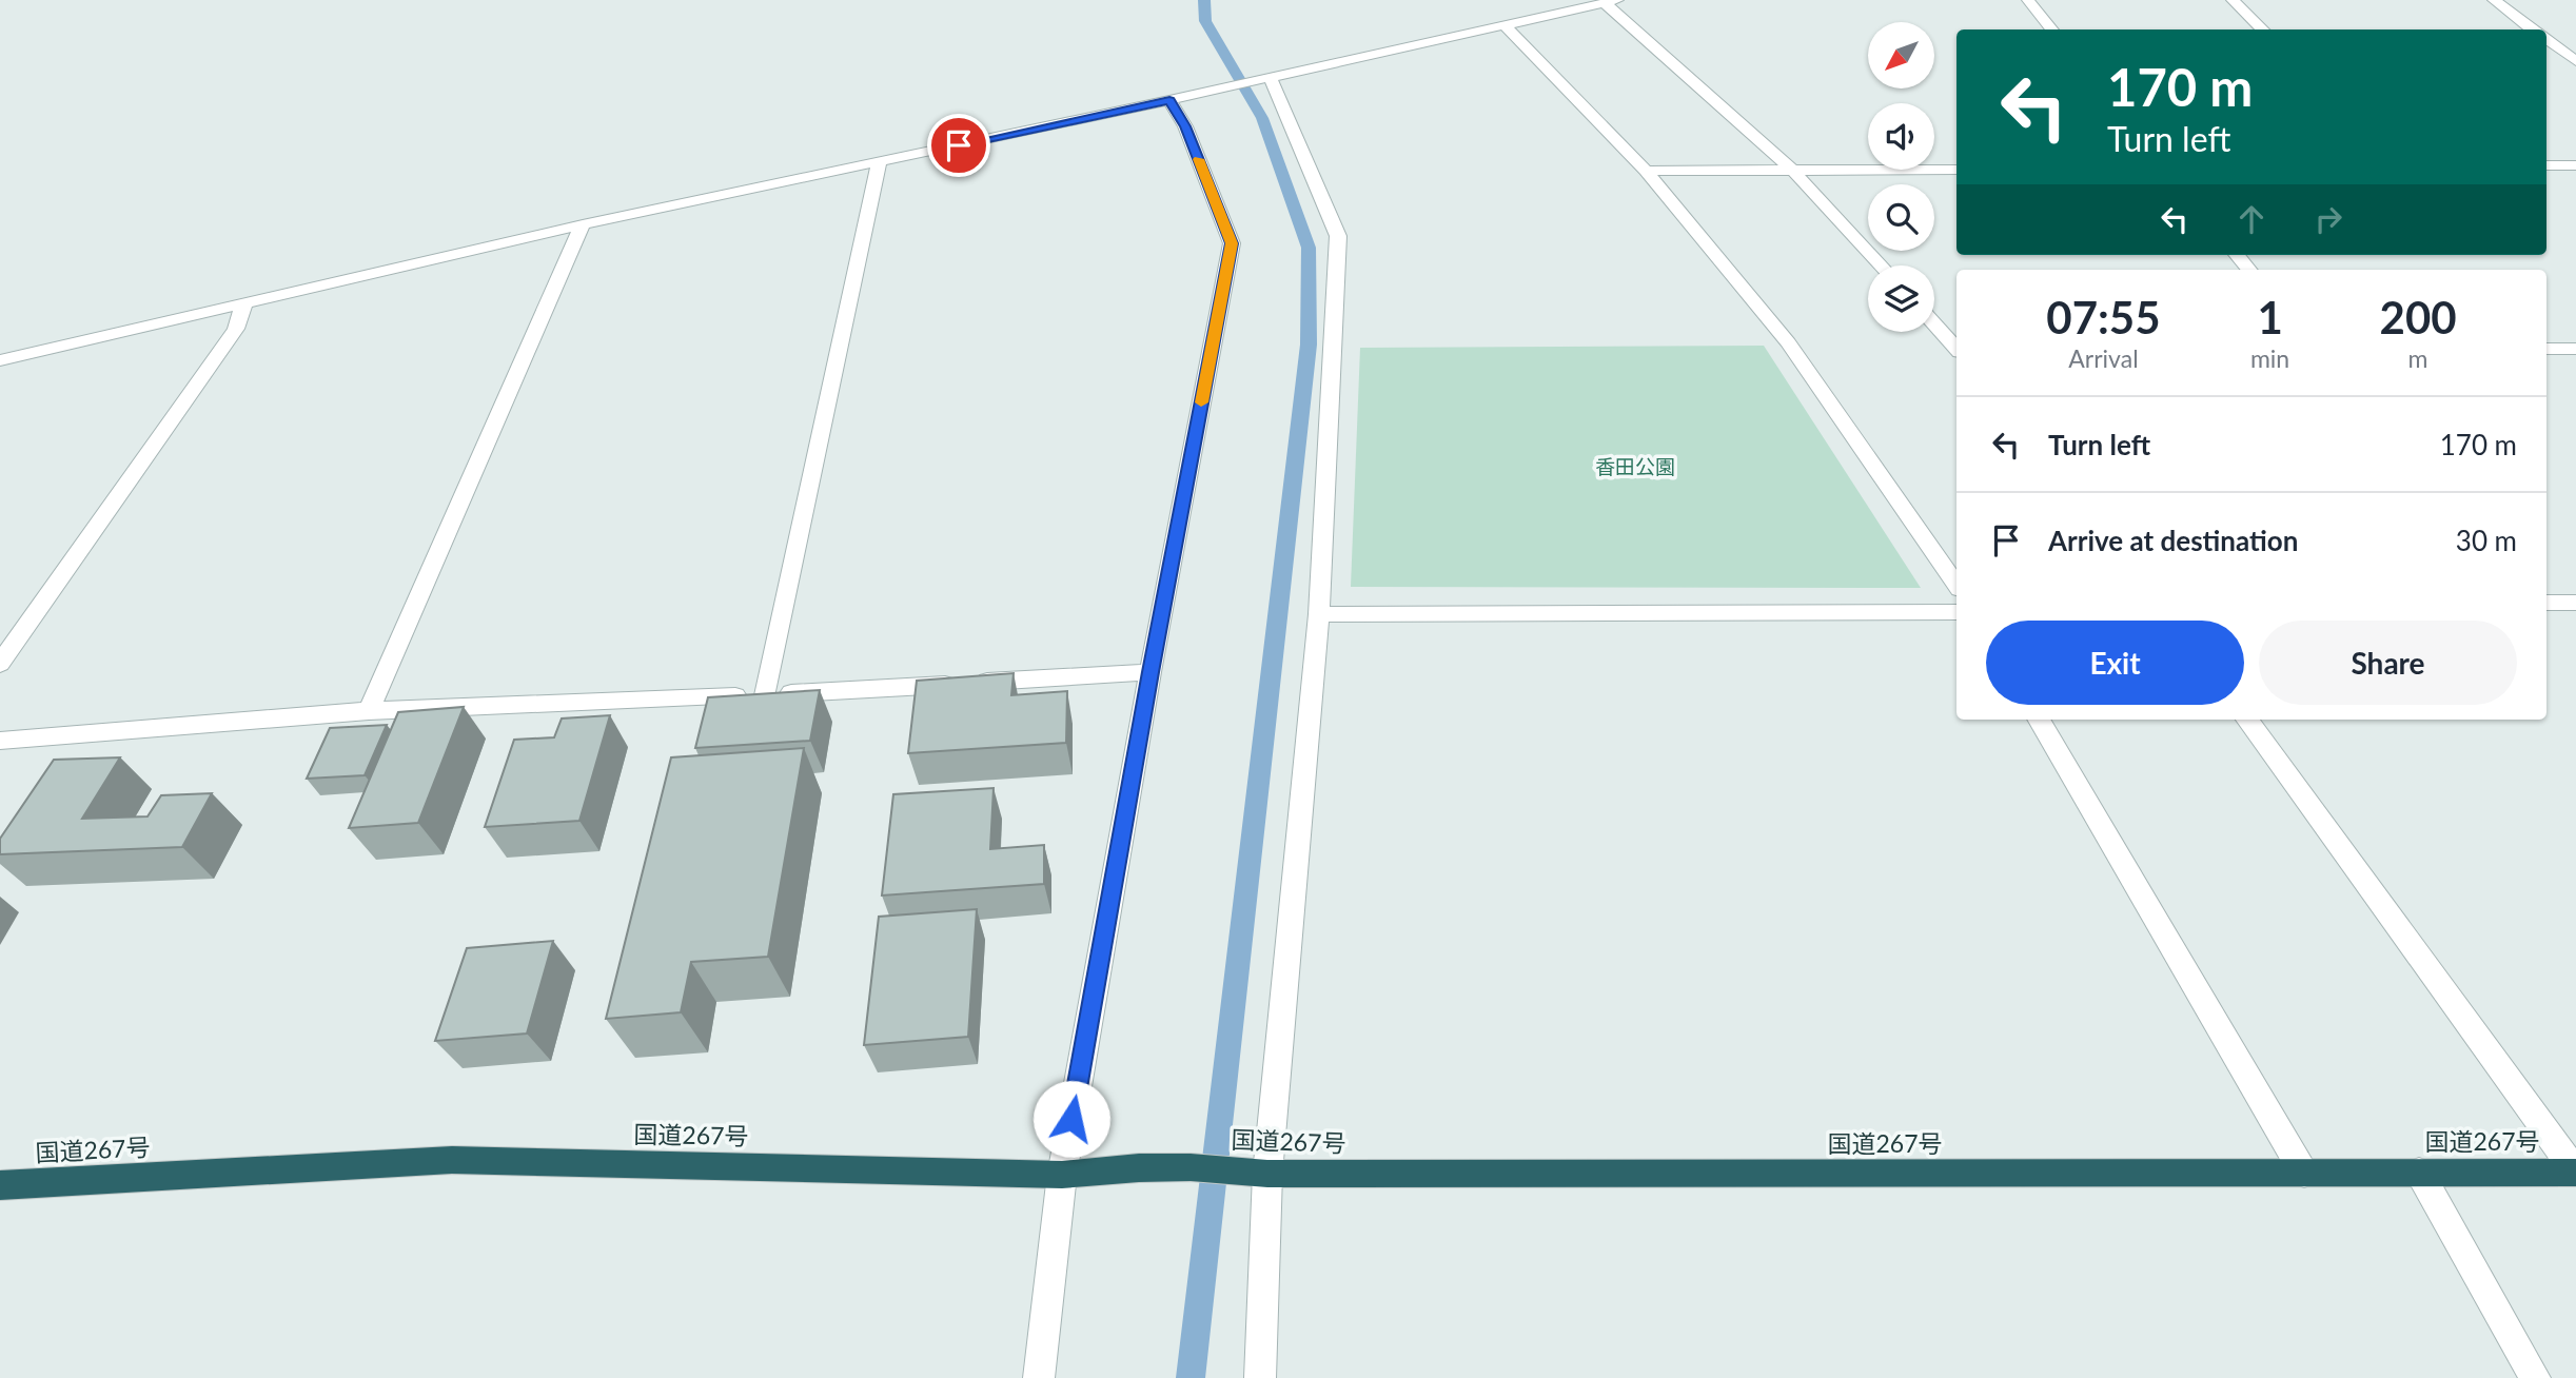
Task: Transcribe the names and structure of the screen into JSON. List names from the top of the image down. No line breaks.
{"streets":{"highway":["国道267号"]},"parks":["香田公園"],"north":"bottom left","page":{"turn":["170 m","Turn left"],"eta":["07:55","Arrival","1","min","200","m"],"list":[{"name":"Turn left","value":"170 m"},{"name":"Arrive at destination","value":"30 m"}],"buttons":["Exit","Share"]}}
